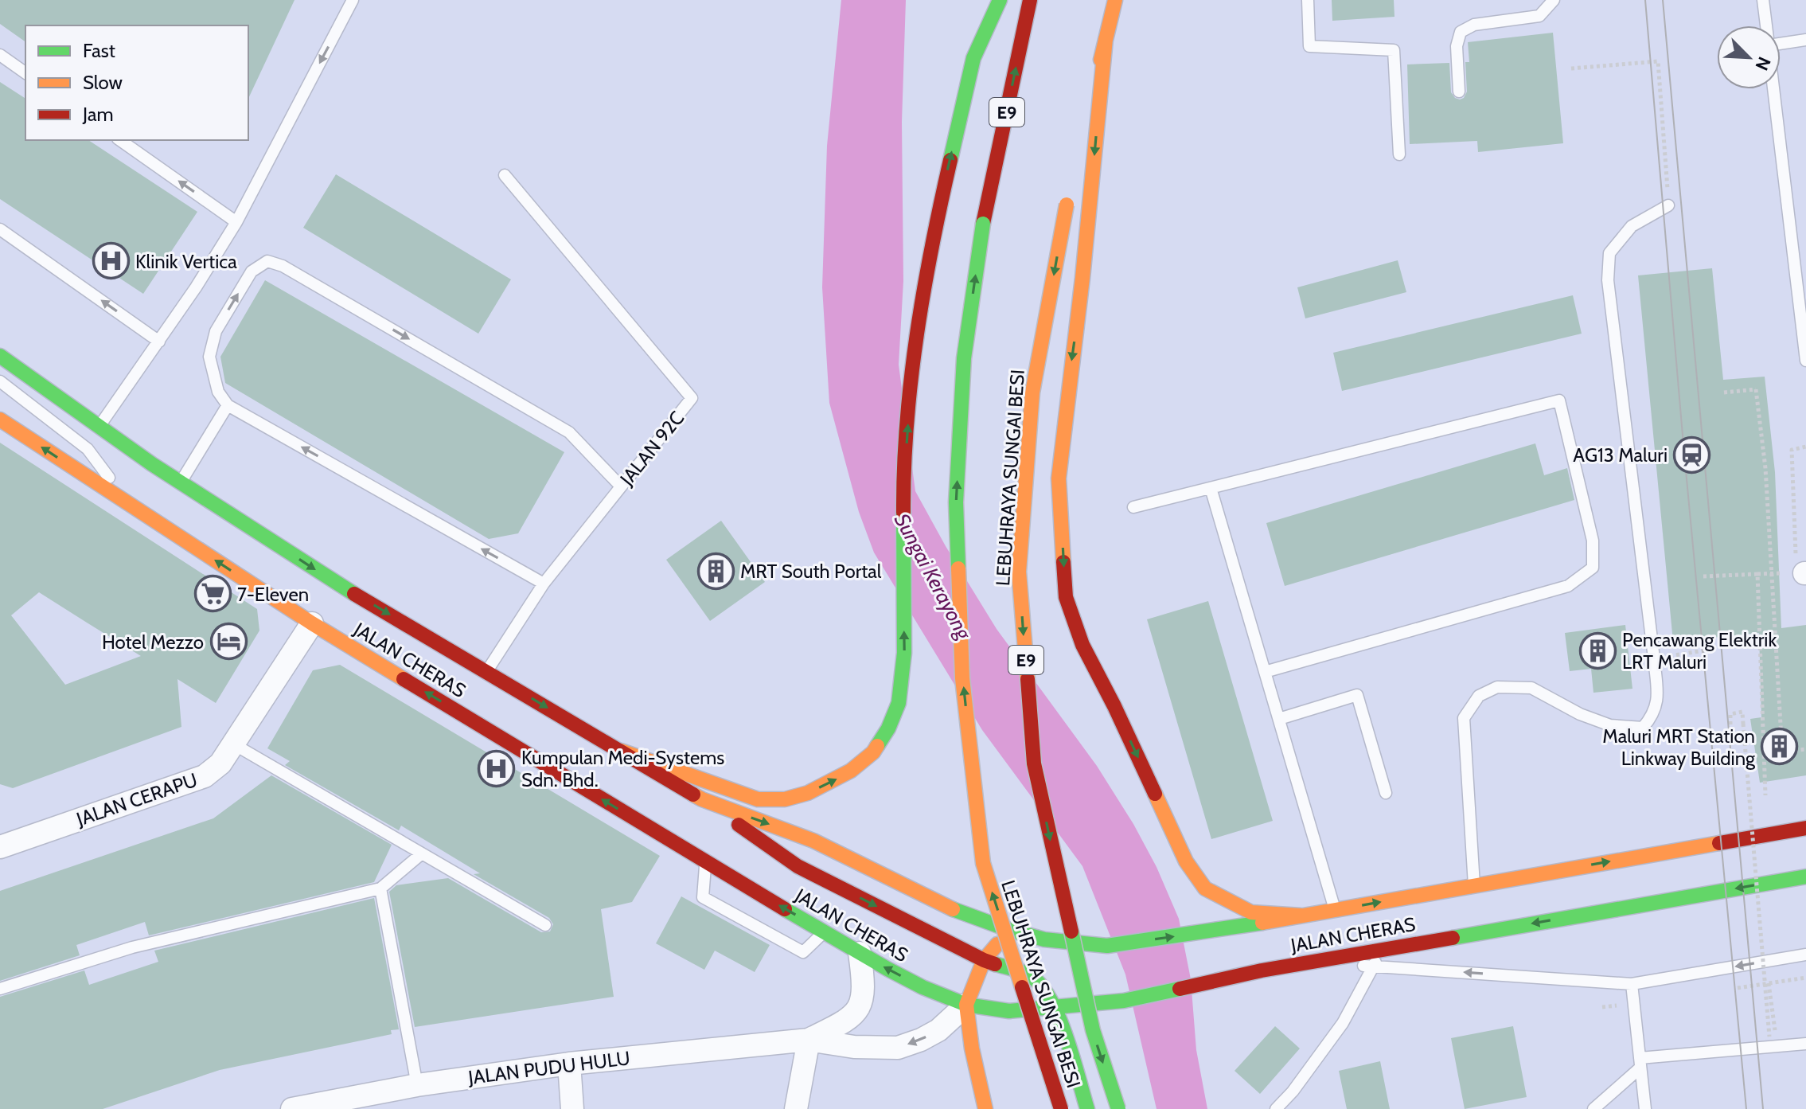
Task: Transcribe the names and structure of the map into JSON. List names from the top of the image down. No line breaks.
{"streets":{"main road":["E9","LEBUHRAYA SUNGAI BESI","JALAN CHERAS"],"street":["JALAN CERAPU","JALAN PUDU HULU"],"lane":["JALAN 92C"]},"crossings":[["JALAN 92C","JALAN CHERAS"],["JALAN CHERAS","JALAN CERAPU"],["JALAN CHERAS","JALAN PUDU HULU"]],"water":["Sungai Kerayong"],"places":{"hospital":["Klinik Vertica","Kumpulan Medi-Systems Sdn. Bhd."],"station":["AG13 Maluri"],"building":["MRT South Portal","Pencawang Elektrik LRT Maluri","Maluri MRT Station Linkway Building"],"supermarket":["7-Eleven"],"hotel":["Hotel Mezzo"]},"legend":["Fast","Slow","Jam"],"north":"bottom right"}
